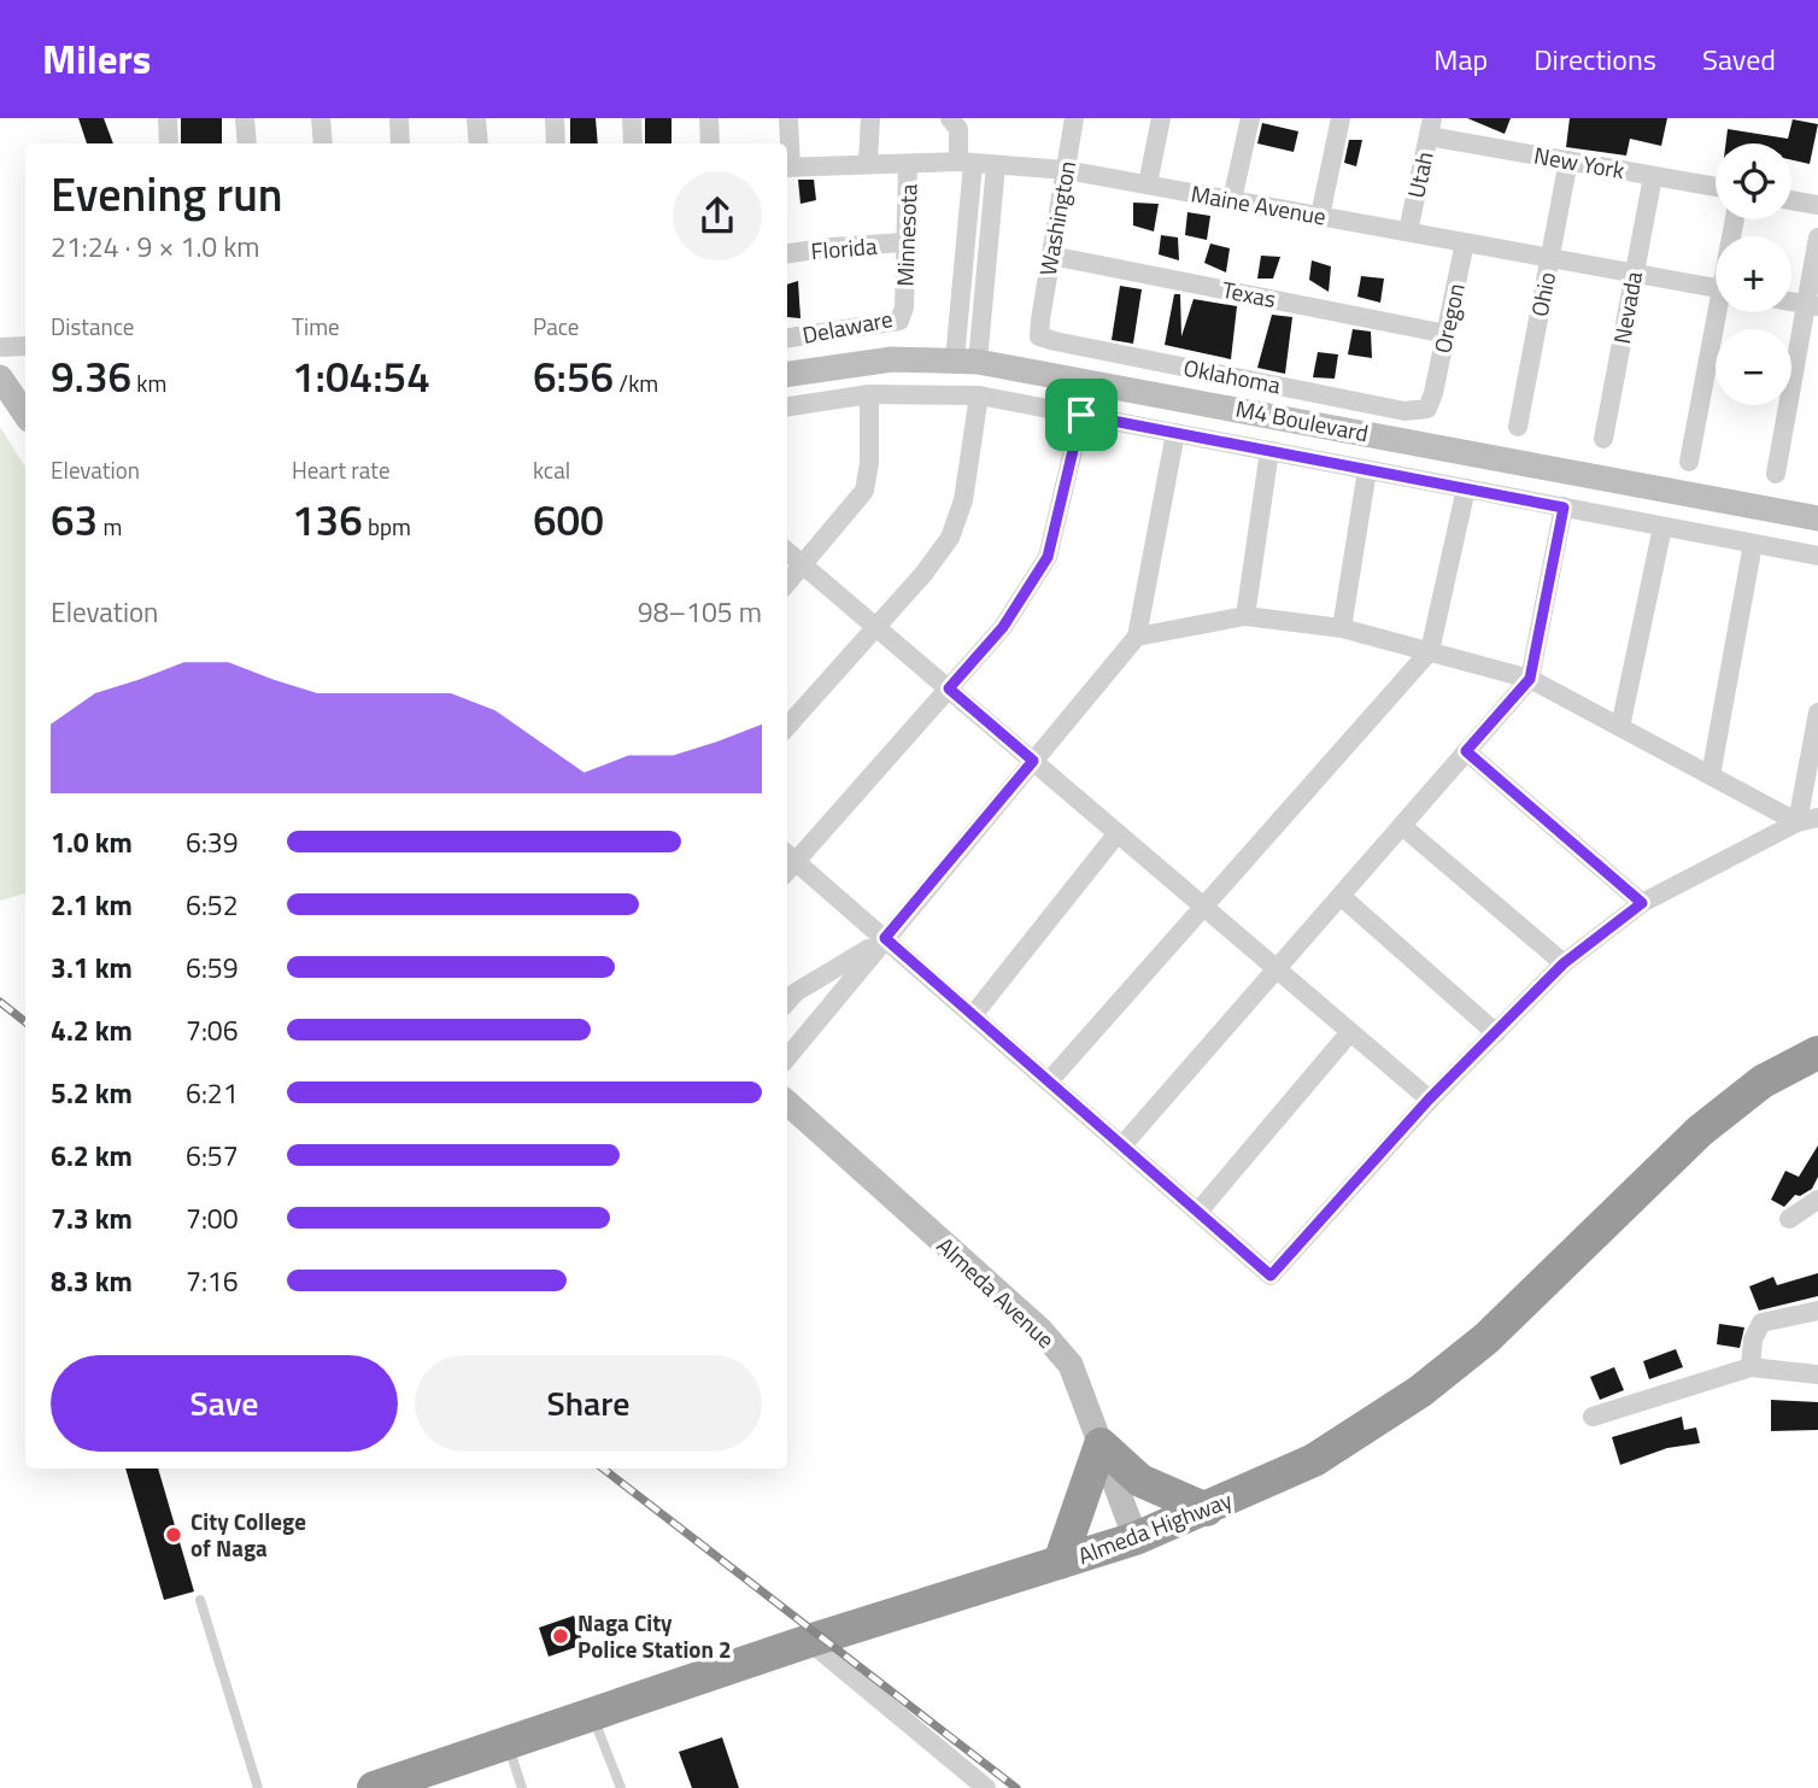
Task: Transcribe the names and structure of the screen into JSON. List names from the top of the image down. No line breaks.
{"streets":{"highway":["Almeda Highway"],"street":["New York","Utah","Maine Avenue","Washington","Minnesota","Florida","Texas","Ohio","Nevada","Oregon","Delaware","Oklahoma","M4 Boulevard","Almeda Avenue"]},"crossings":[["New York","Utah"],["New York","Ohio"],["New York","Nevada"],["Utah","Maine Avenue"],["Maine Avenue","Washington"],["Maine Avenue","Minnesota"],["Maine Avenue","Ohio"],["Maine Avenue","Nevada"],["Maine Avenue","Oregon"],["Washington","Texas"],["Washington","Oklahoma"],["Minnesota","Florida"],["Minnesota","Delaware"],["Texas","Oregon"],["Oregon","Oklahoma"],["Almeda Avenue","Almeda Highway"]],"places":["City College of Naga","Naga City Police Station 2"],"page":{"header":"Milers","nav":["Map","Directions","Saved"],"map_buttons":["+","−"],"heading":["Evening run","21:24 · 9 × 1.0 km"],"stats":[["Distance","9.36 km"],["Time","1:04:54"],["Pace","6:56 /km"],["Elevation","63 m"],["Heart rate","136 bpm"],["kcal","600"]],"chart":["Elevation","98–105 m"],"list":[{"name":"1.0 km","note":"6:39"},{"name":"2.1 km","note":"6:52"},{"name":"3.1 km","note":"6:59"},{"name":"4.2 km","note":"7:06"},{"name":"5.2 km","note":"6:21"},{"name":"6.2 km","note":"6:57"},{"name":"7.3 km","note":"7:00"},{"name":"8.3 km","note":"7:16"}],"buttons":["Save","Share"]}}
